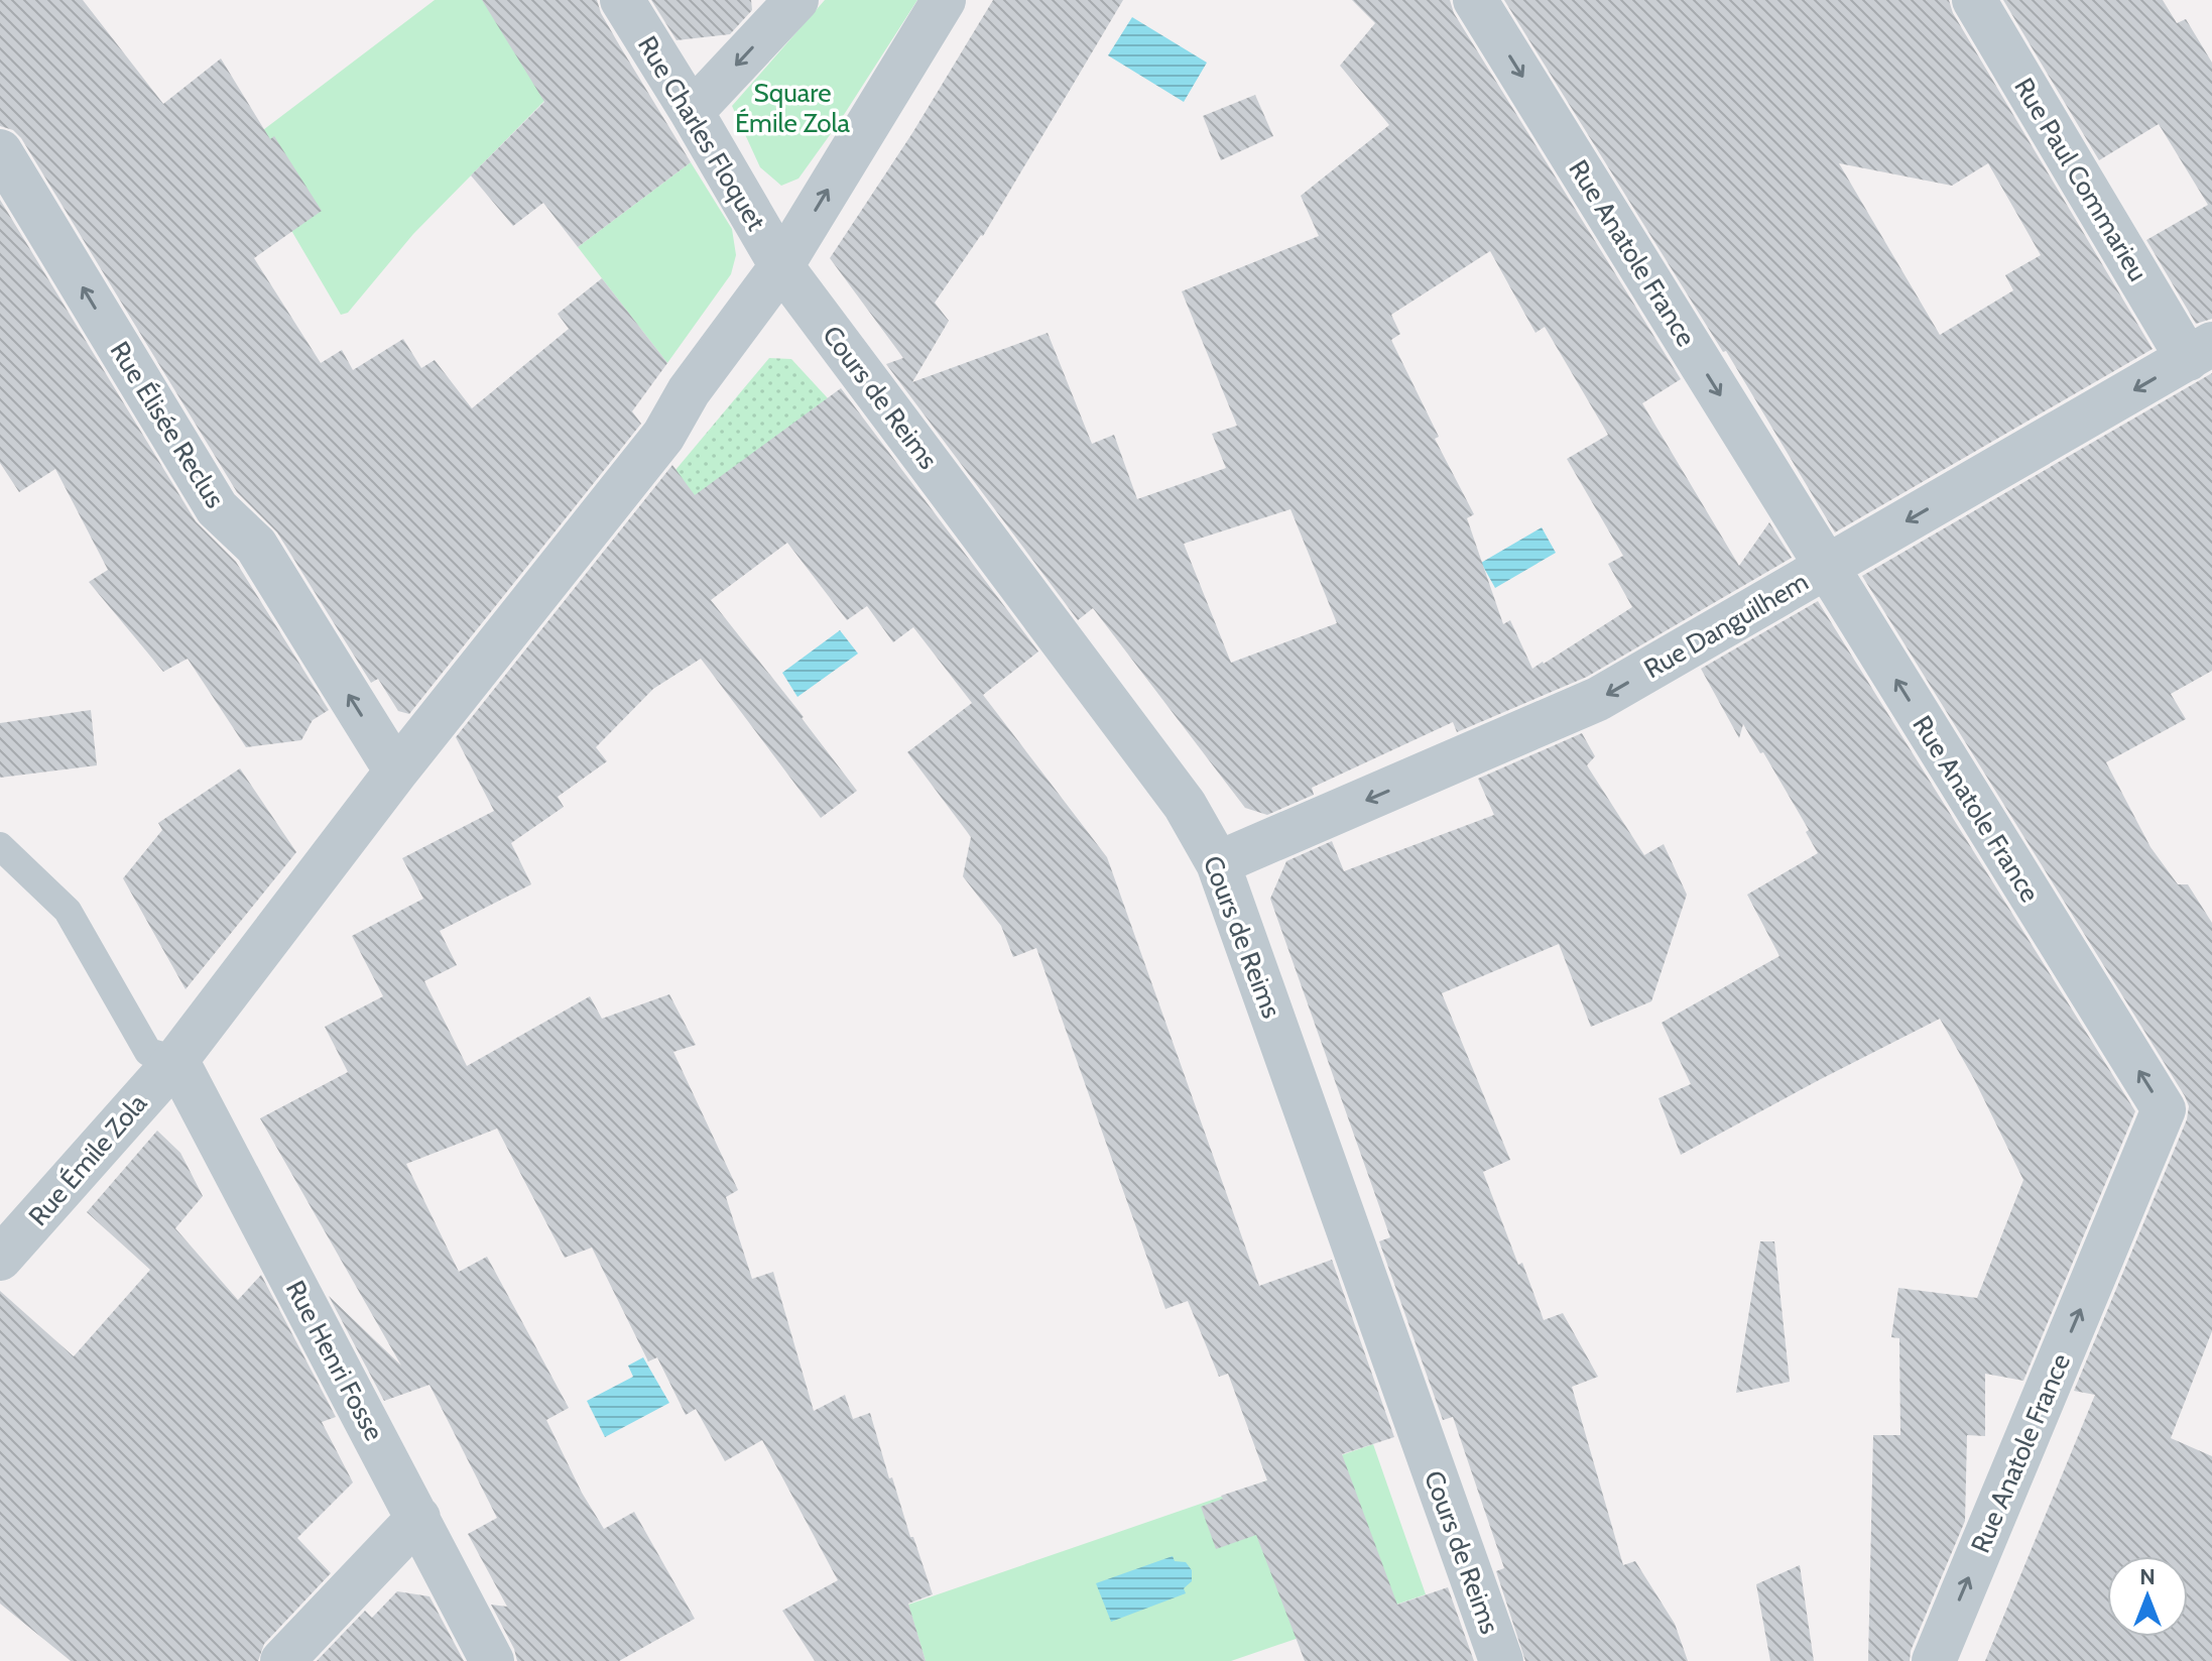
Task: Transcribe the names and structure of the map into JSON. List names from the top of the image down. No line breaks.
{"streets":{"street":["Rue Charles Floquet","Rue Paul Commarieu","Rue Anatole France","Cours de Reims","Rue Élisée Reclus","Rue Danguilhem","Rue Émile Zola","Rue Henri Fosse"]},"crossings":[["Rue Charles Floquet","Cours de Reims"],["Rue Charles Floquet","Rue Émile Zola"],["Rue Paul Commarieu","Rue Danguilhem"],["Rue Anatole France","Rue Danguilhem"],["Cours de Reims","Rue Danguilhem"],["Cours de Reims","Rue Émile Zola"],["Rue Élisée Reclus","Rue Émile Zola"],["Rue Émile Zola","Rue Henri Fosse"]],"one_way":["Rue Élisée Reclus","Rue Danguilhem"],"parks":["Square Émile Zola"],"north":"top"}
